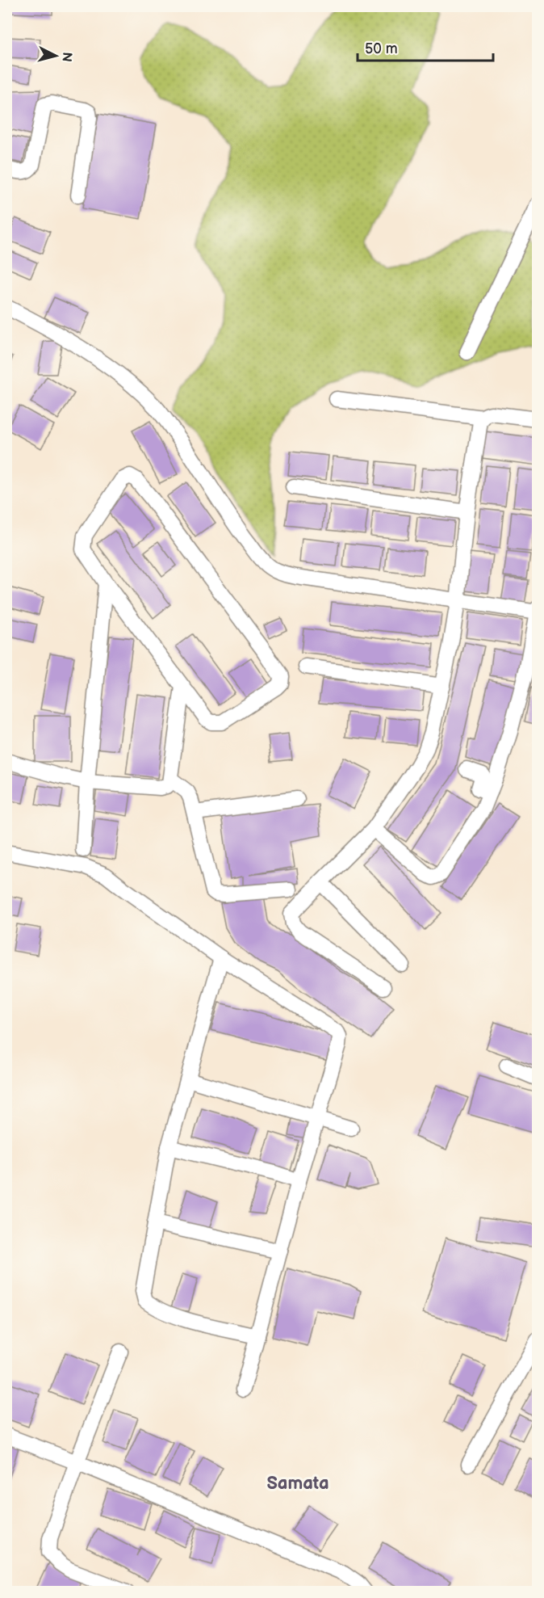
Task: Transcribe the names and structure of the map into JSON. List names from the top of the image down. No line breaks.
{"districts":["Samata"],"scale_bar":"50 m","north":"right"}
